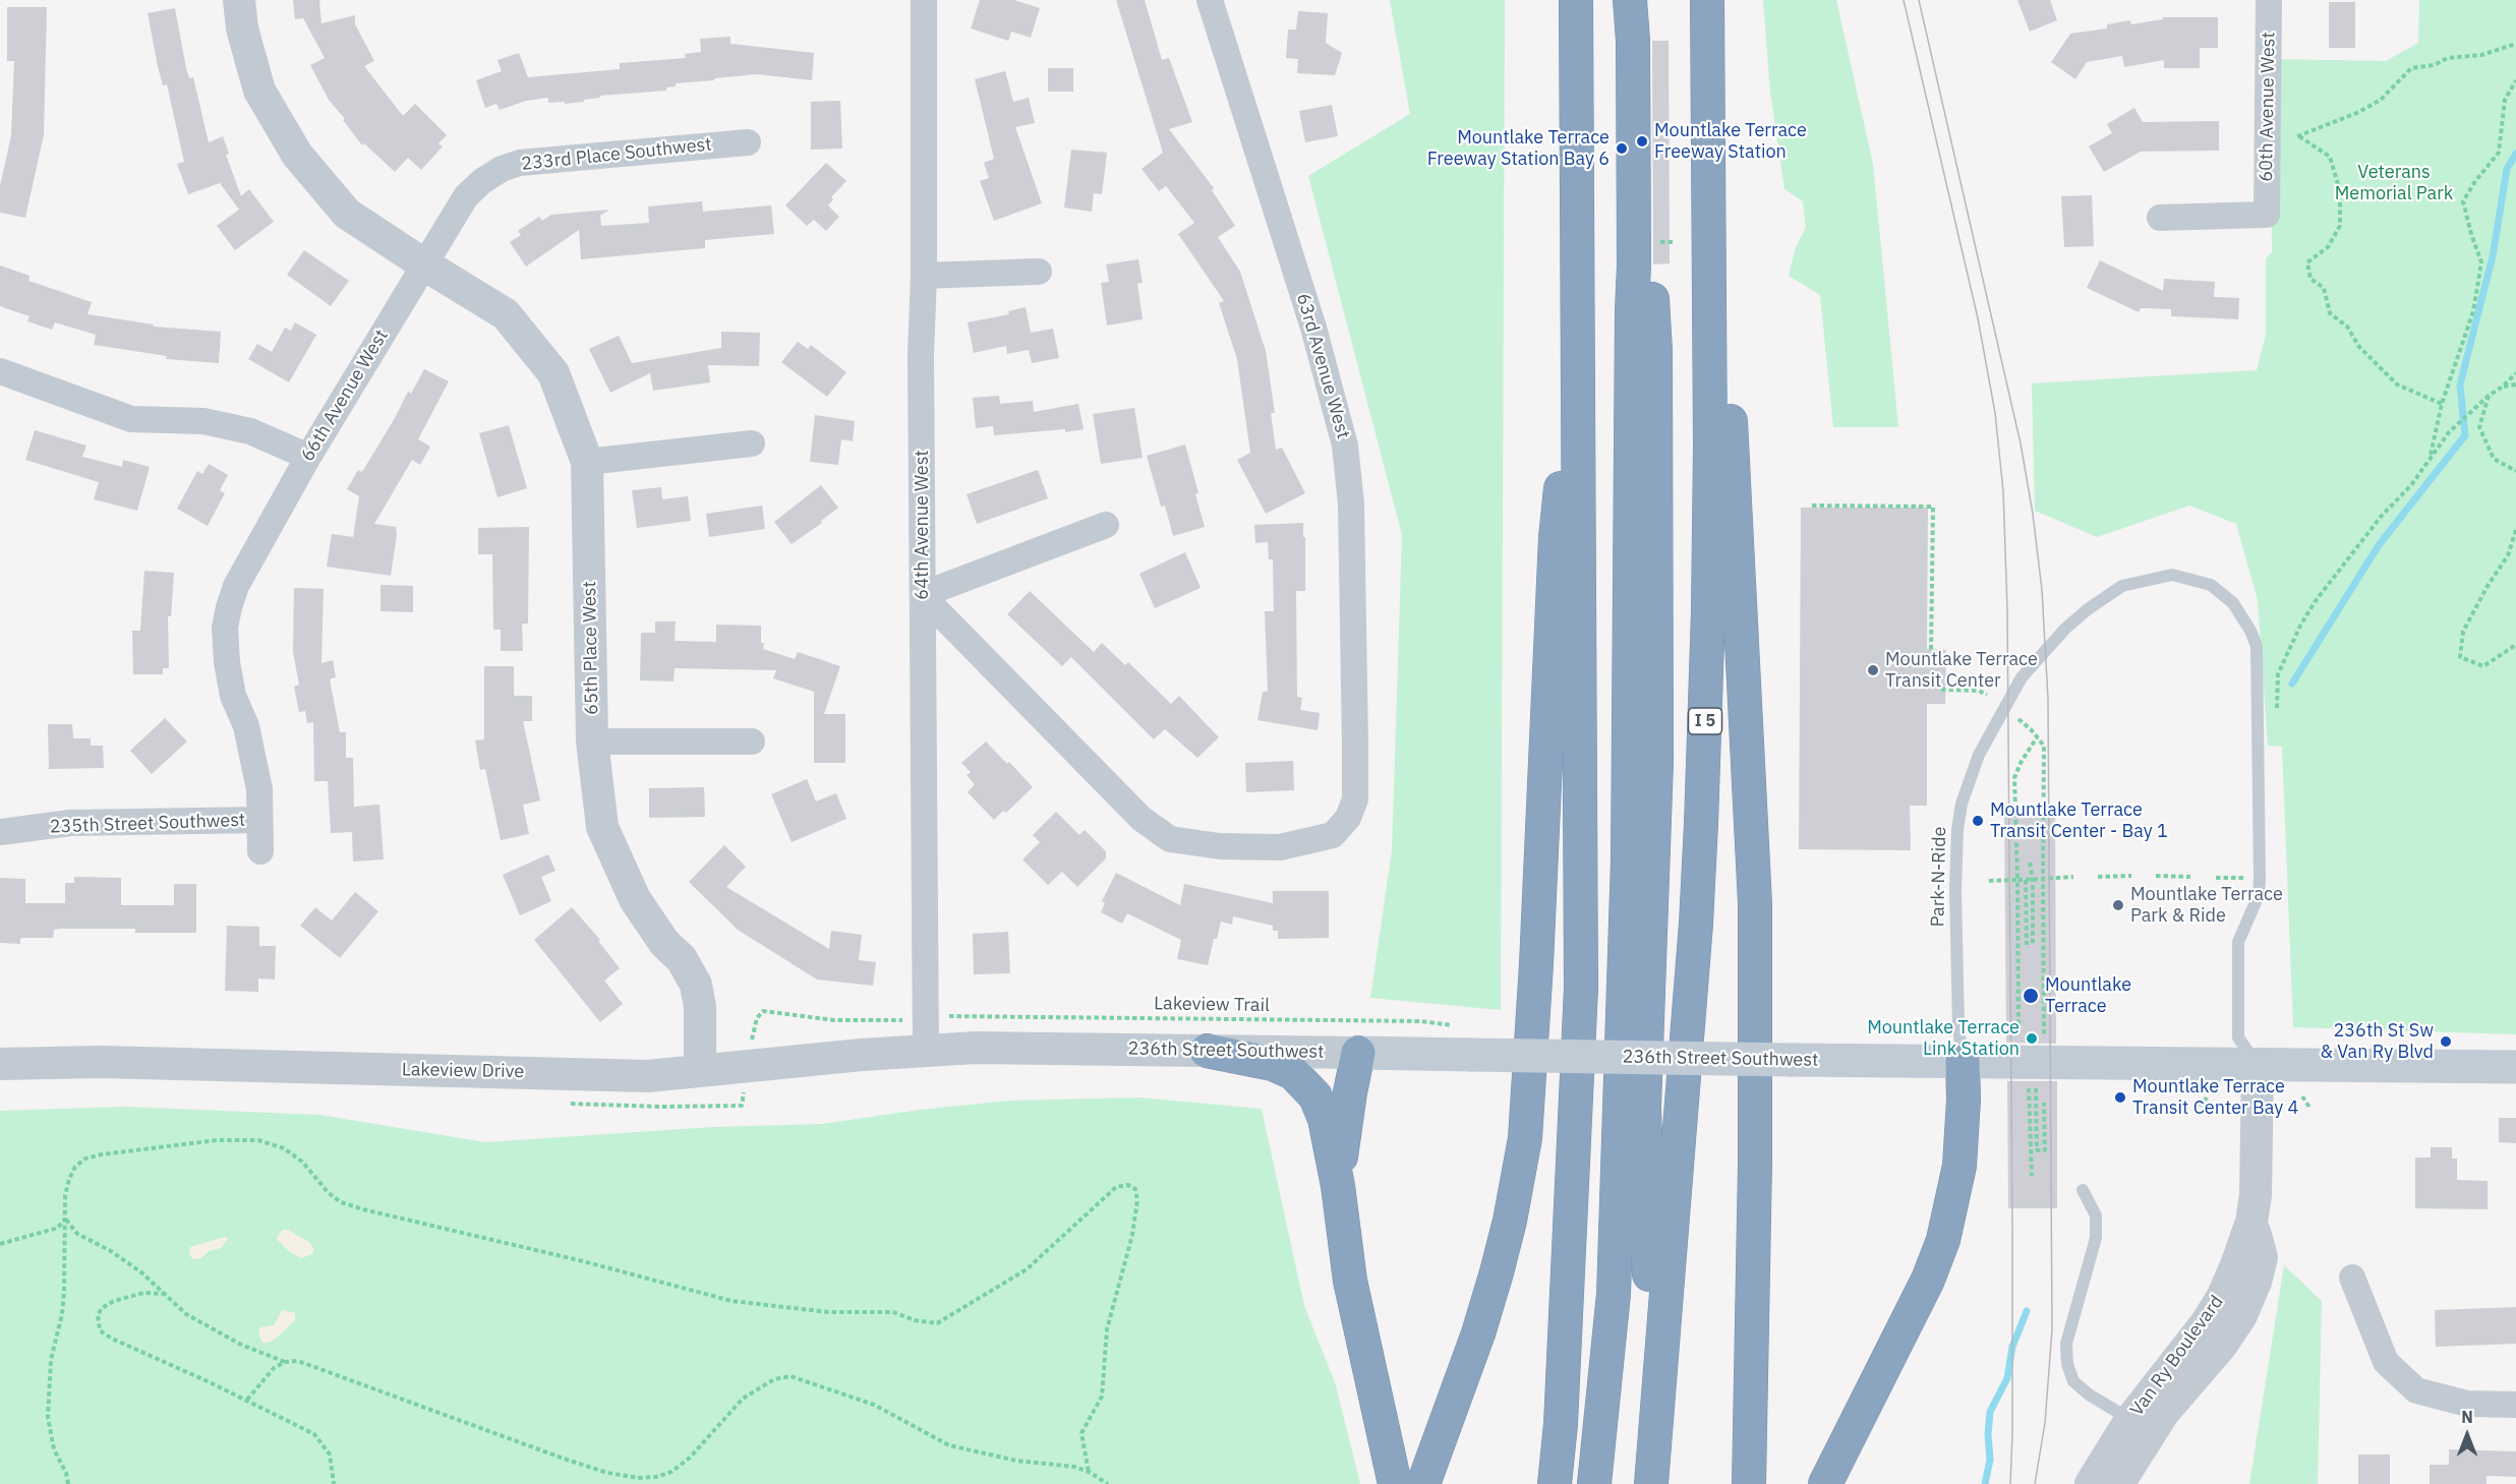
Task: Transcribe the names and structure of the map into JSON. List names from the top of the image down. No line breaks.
{"streets":{"highway":["I 5"],"main road":["236th Street Southwest"],"street":["60th Avenue West","233rd Place Southwest","63rd Avenue West","66th Avenue West","64th Avenue West","65th Place West","235th Street Southwest","Lakeview Drive","Van Ry Boulevard"],"lane":["Park-N-Ride"],"path":["Lakeview Trail"]},"crossings":[["233rd Place Southwest","66th Avenue West"],["233rd Place Southwest","65th Place West"],["63rd Avenue West","64th Avenue West"],["66th Avenue West","65th Place West"],["66th Avenue West","235th Street Southwest"],["64th Avenue West","236th Street Southwest"],["64th Avenue West","Lakeview Drive"],["65th Place West","Lakeview Drive"],["Park-N-Ride","236th Street Southwest"],["Park-N-Ride","Van Ry Boulevard"],["Lakeview Trail","236th Street Southwest"],["236th Street Southwest","Lakeview Drive"],["236th Street Southwest","Van Ry Boulevard"]],"parks":["Veterans Memorial Park"],"places":["Mountlake Terrace Freeway Station","Mountlake Terrace Freeway Station Bay 6","Mountlake Terrace Transit Center","Mountlake Terrace Transit Center - Bay 1","Mountlake Terrace Park & Ride","Mountlake Terrace","Mountlake Terrace Link Station","236th St Sw & Van Ry Blvd","Mountlake Terrace Transit Center Bay 4"],"north":"top"}
